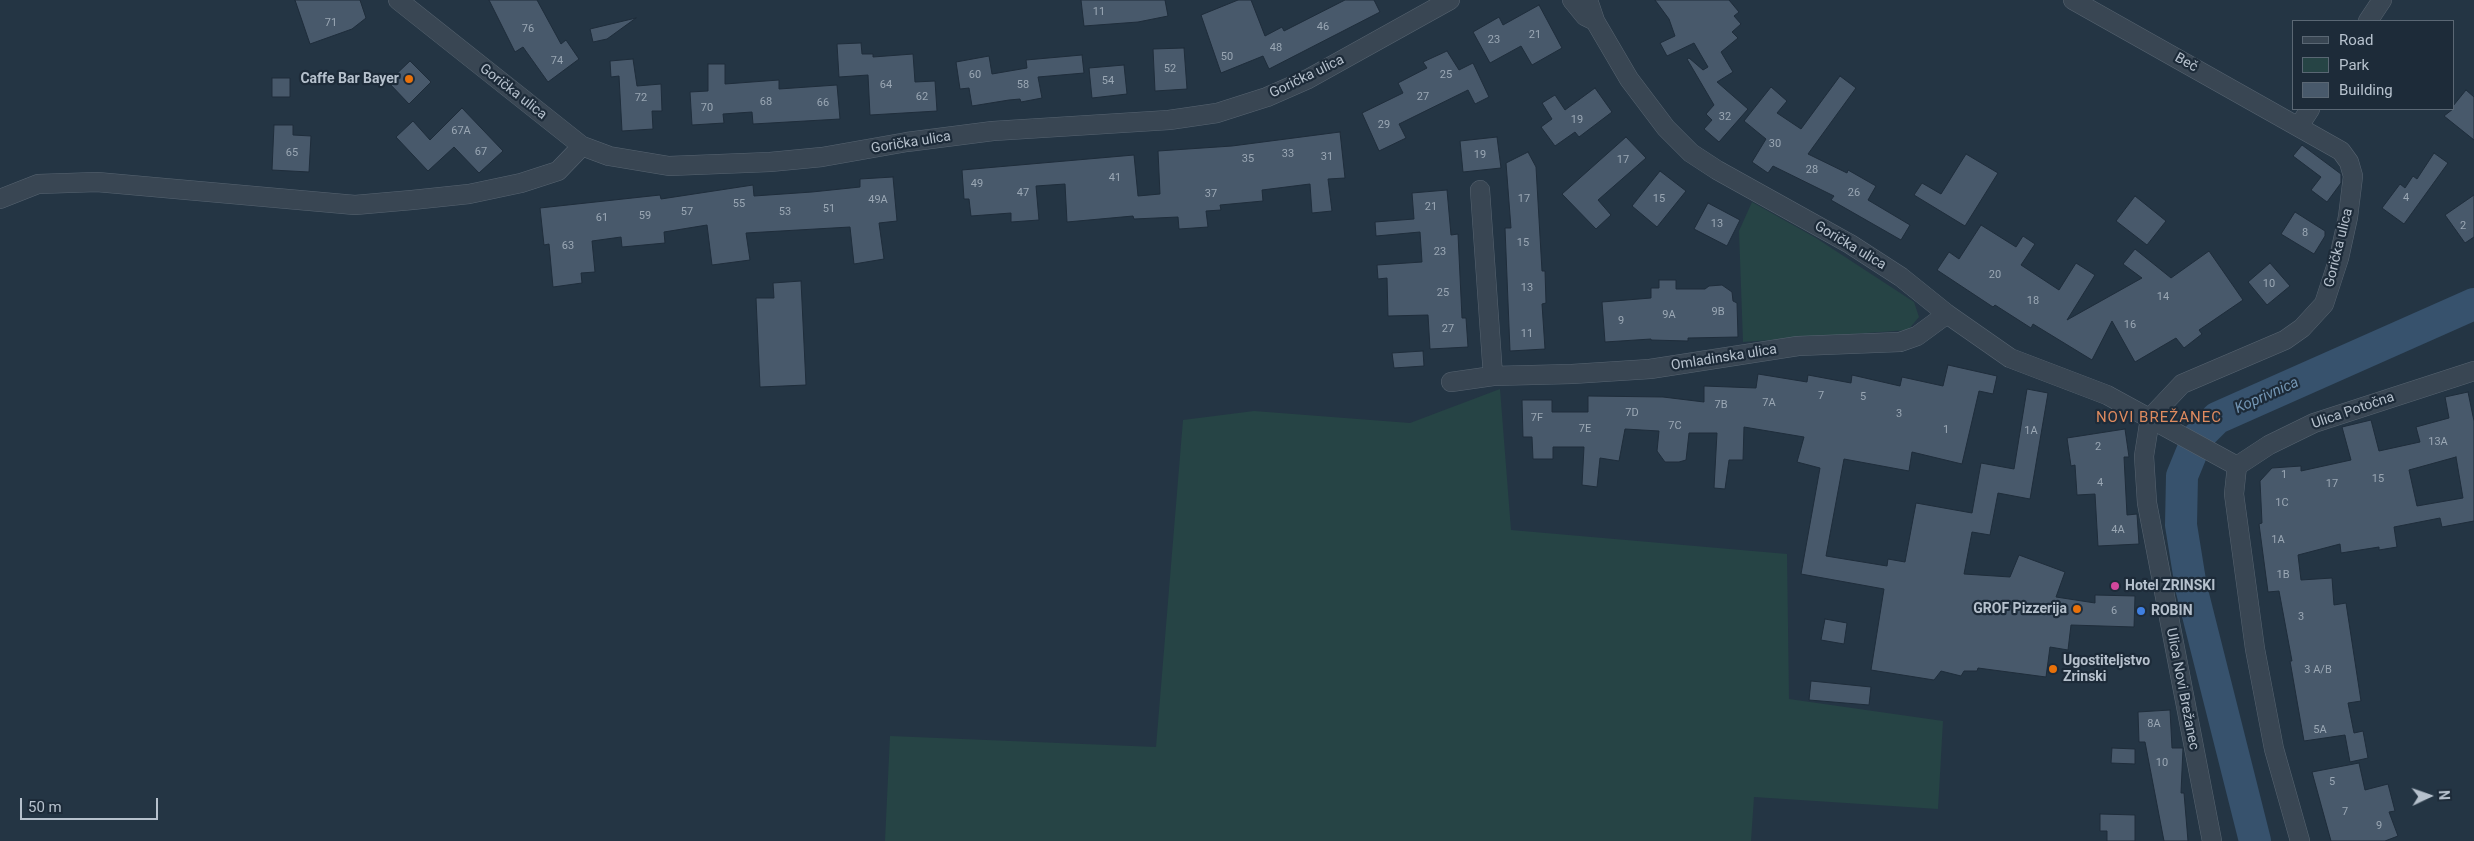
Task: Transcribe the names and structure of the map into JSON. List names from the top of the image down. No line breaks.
{"streets":{"street":["Beč","Gorička ulica","Omladinska ulica","Ulica Potočna","Ulica Novi Brežanec"]},"crossings":[["Beč","Gorička ulica"],["Gorička ulica","Omladinska ulica"],["Gorička ulica","Ulica Potočna"],["Gorička ulica","Ulica Novi Brežanec"]],"districts":["NOVI BREŽANEC"],"water":["Koprivnica"],"places":["Caffe Bar Bayer","Hotel ZRINSKI","GROF Pizzerija","ROBIN","Ugostiteljstvo Zrinski"],"house_numbers":["11","71","46","76","21","23","48","50","74","52","60","25","54","64","58","62","27","72","68","66","70","32","19","29","67A","30","67","65","33","19","31","35","17","28","41","49","47","26","37","4","17","15","49A","55","21","51","57","53","59","61","13","2","8","15","63","23","20","10","13","25","14","18","9B","9A","9","16","27","11","7","5","7A","7B","7D","3","7F","7C","7E","1","1A","13A","2","1","15","4","17","1C","4A","1A","1B","6","3","3 A/B","8A","5A","10","5","7","9"],"legend":["Road","Park","Building"],"scale_bar":"50 m","north":"right"}
